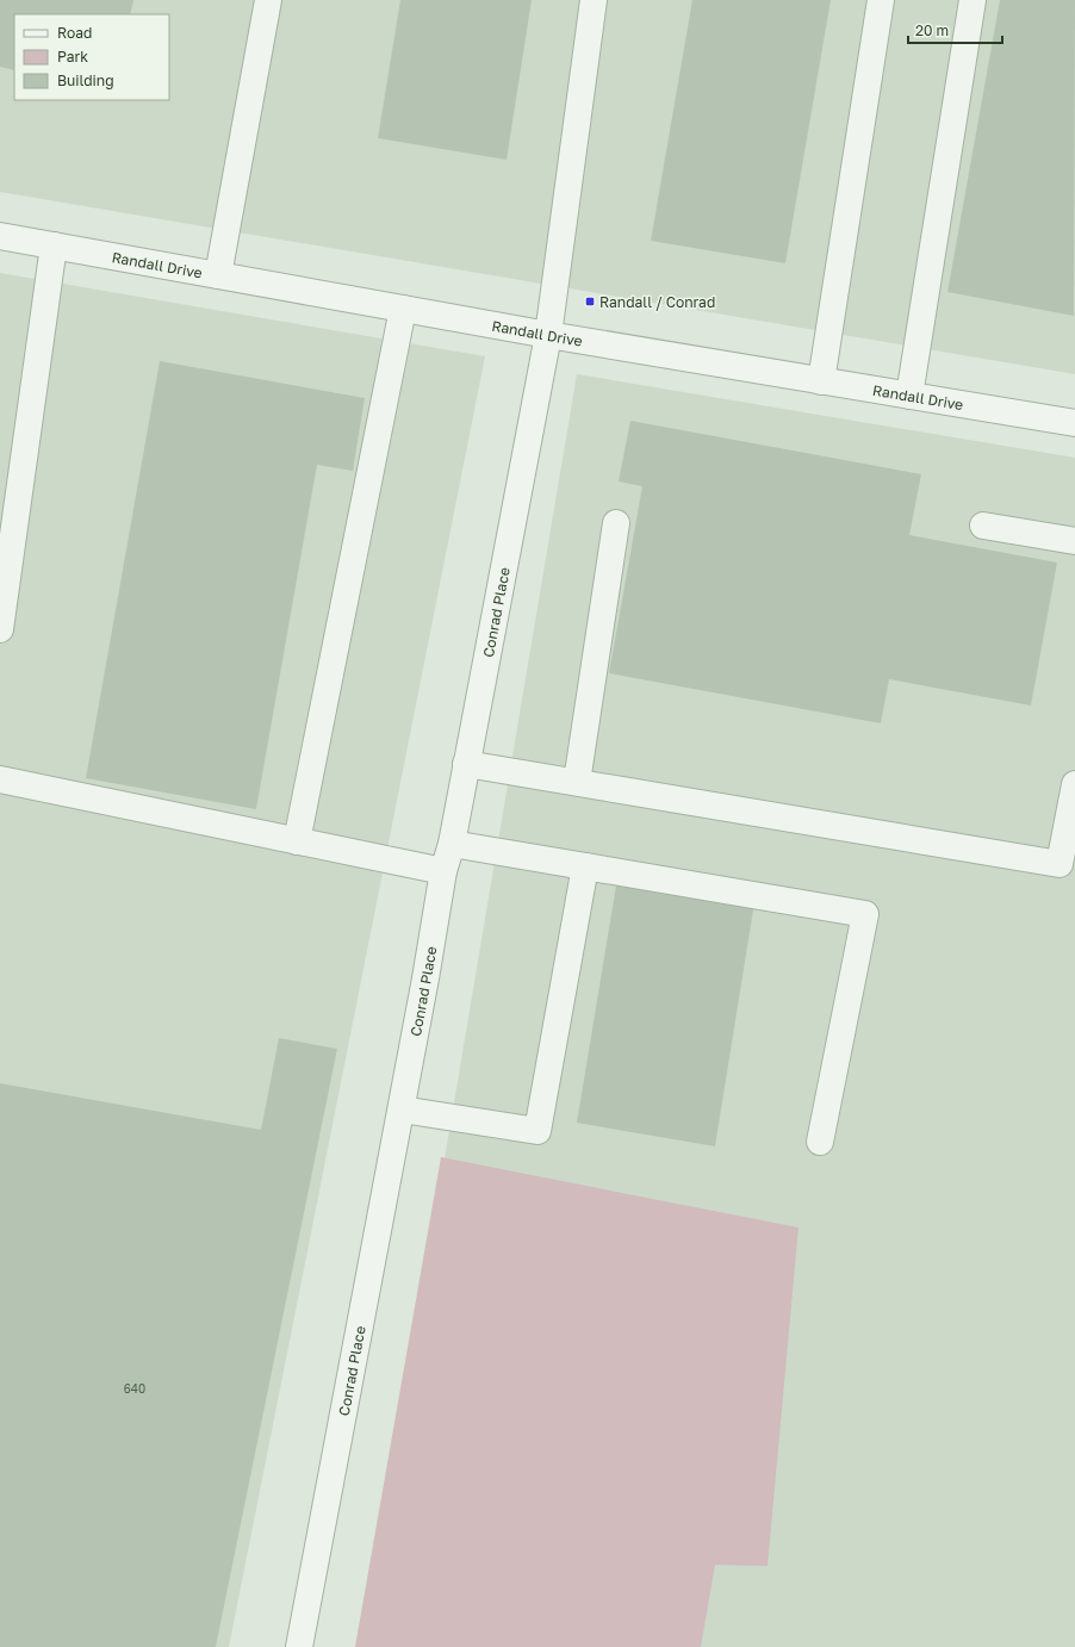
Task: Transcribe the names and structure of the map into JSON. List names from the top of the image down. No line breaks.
{"streets":{"street":["Randall Drive","Conrad Place"]},"crossings":[["Randall Drive","Conrad Place"]],"places":{"transit":["Randall / Conrad"]},"house_numbers":["640"],"legend":["Road","Park","Building"],"scale_bar":"20 m"}
